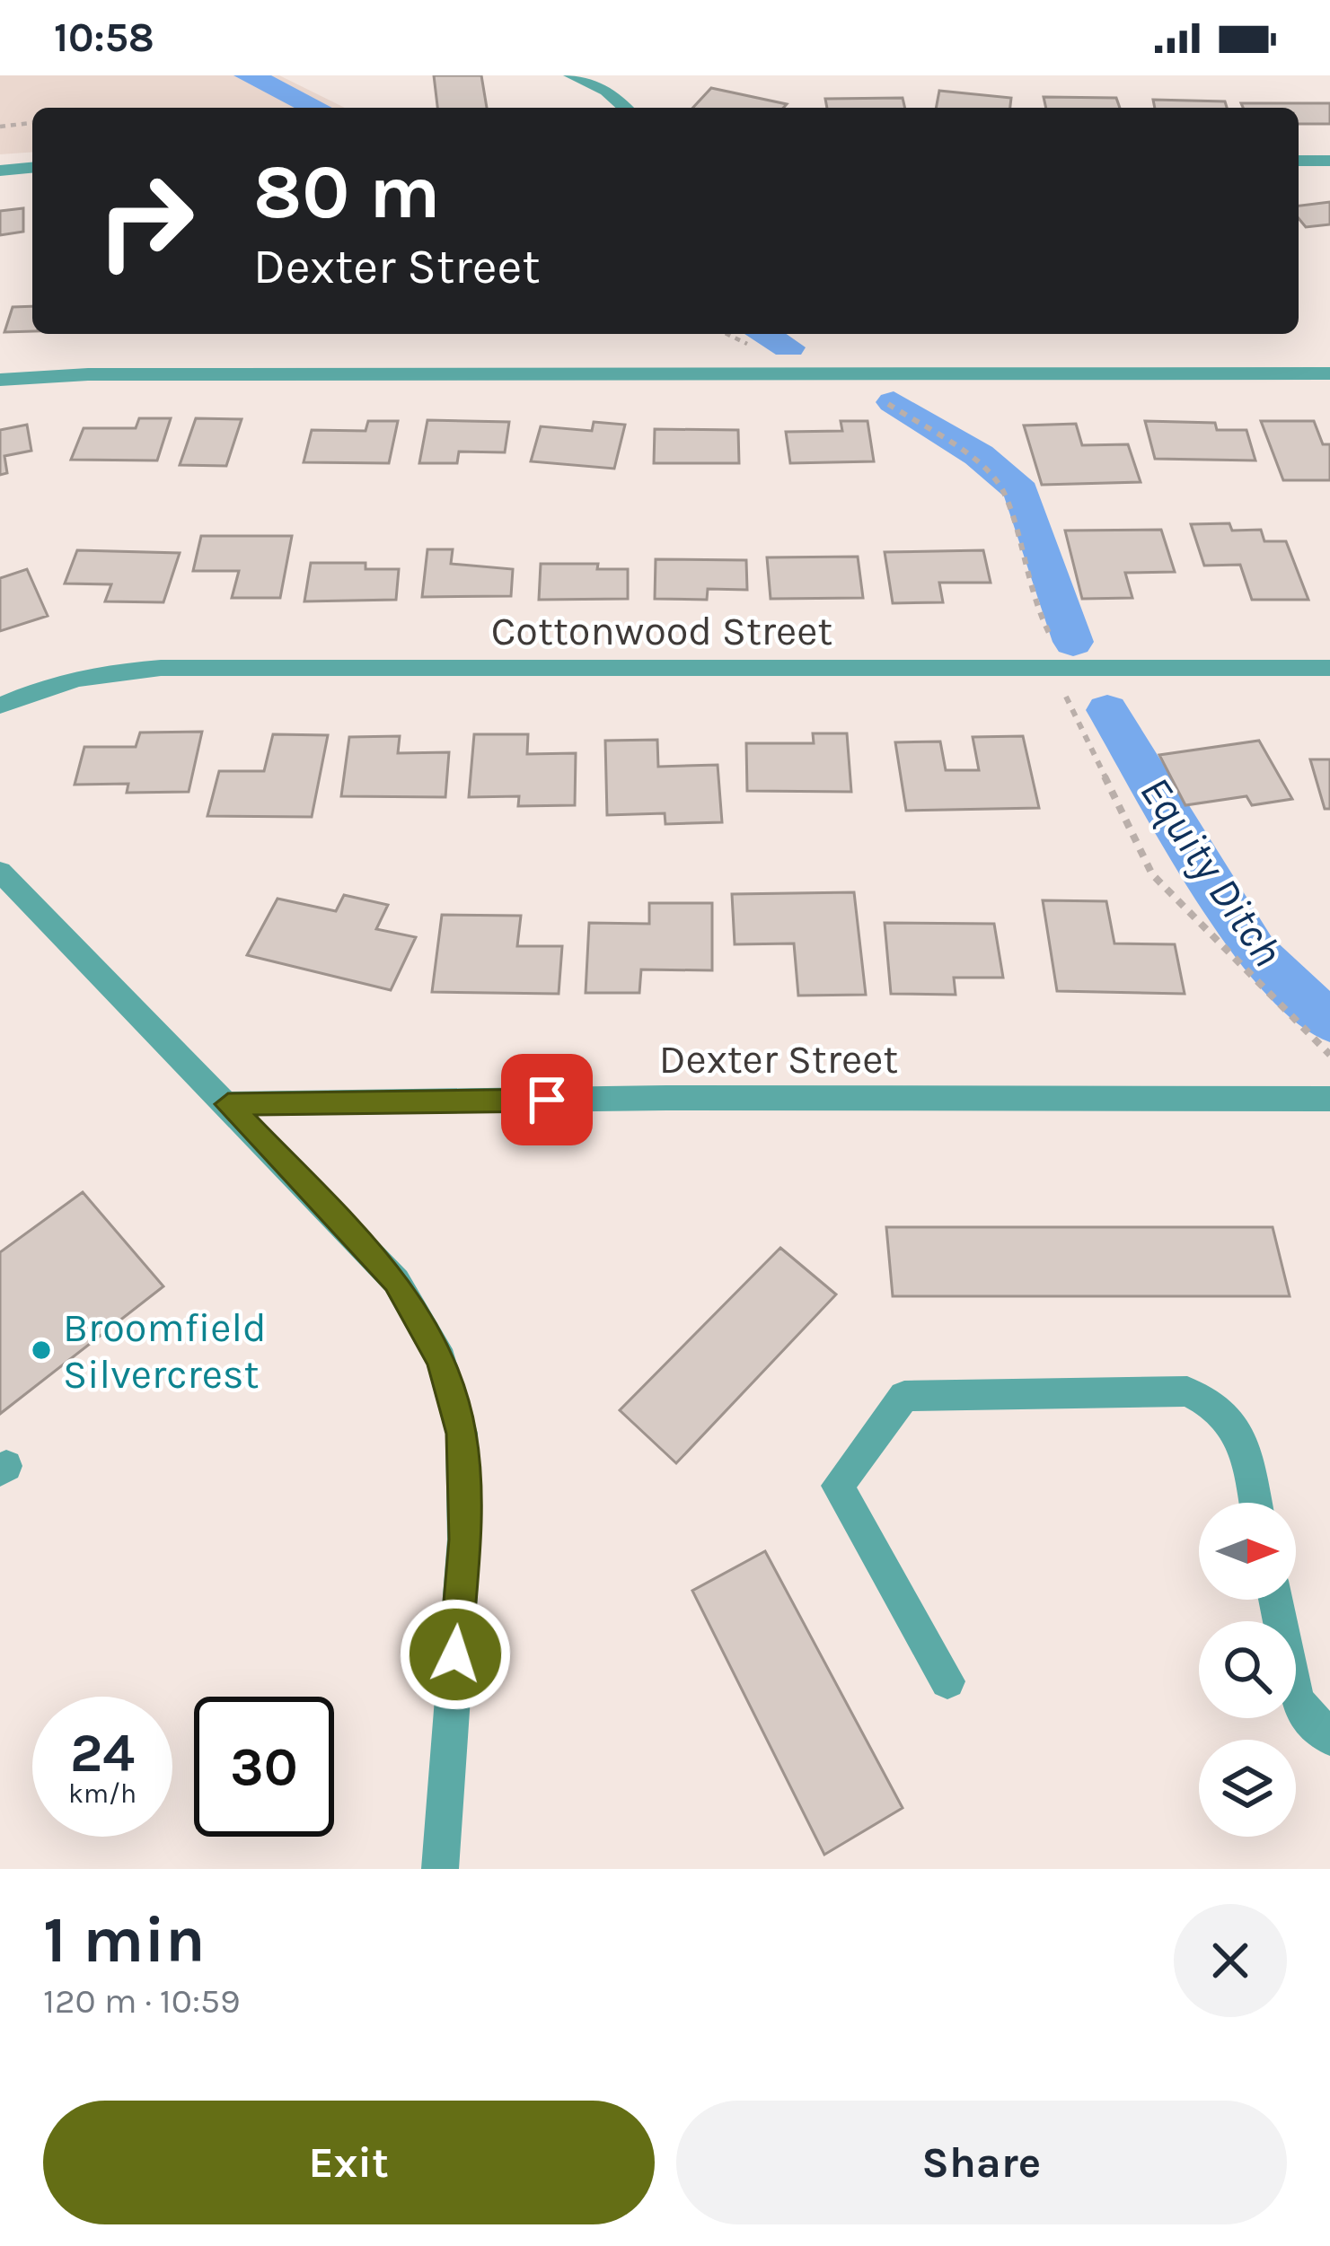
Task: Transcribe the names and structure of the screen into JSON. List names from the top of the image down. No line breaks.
{"streets":{"street":["Cottonwood Street","Dexter Street"]},"water":["Equity Ditch"],"places":["Broomfield Silvercrest"],"north":"right","page":{"status":"10:58","turn":["80 m","Dexter Street"],"speed":"24 km/h","limit":"30","heading":["1 min","120 m · 10:59"],"buttons":["Exit","Share"]}}
